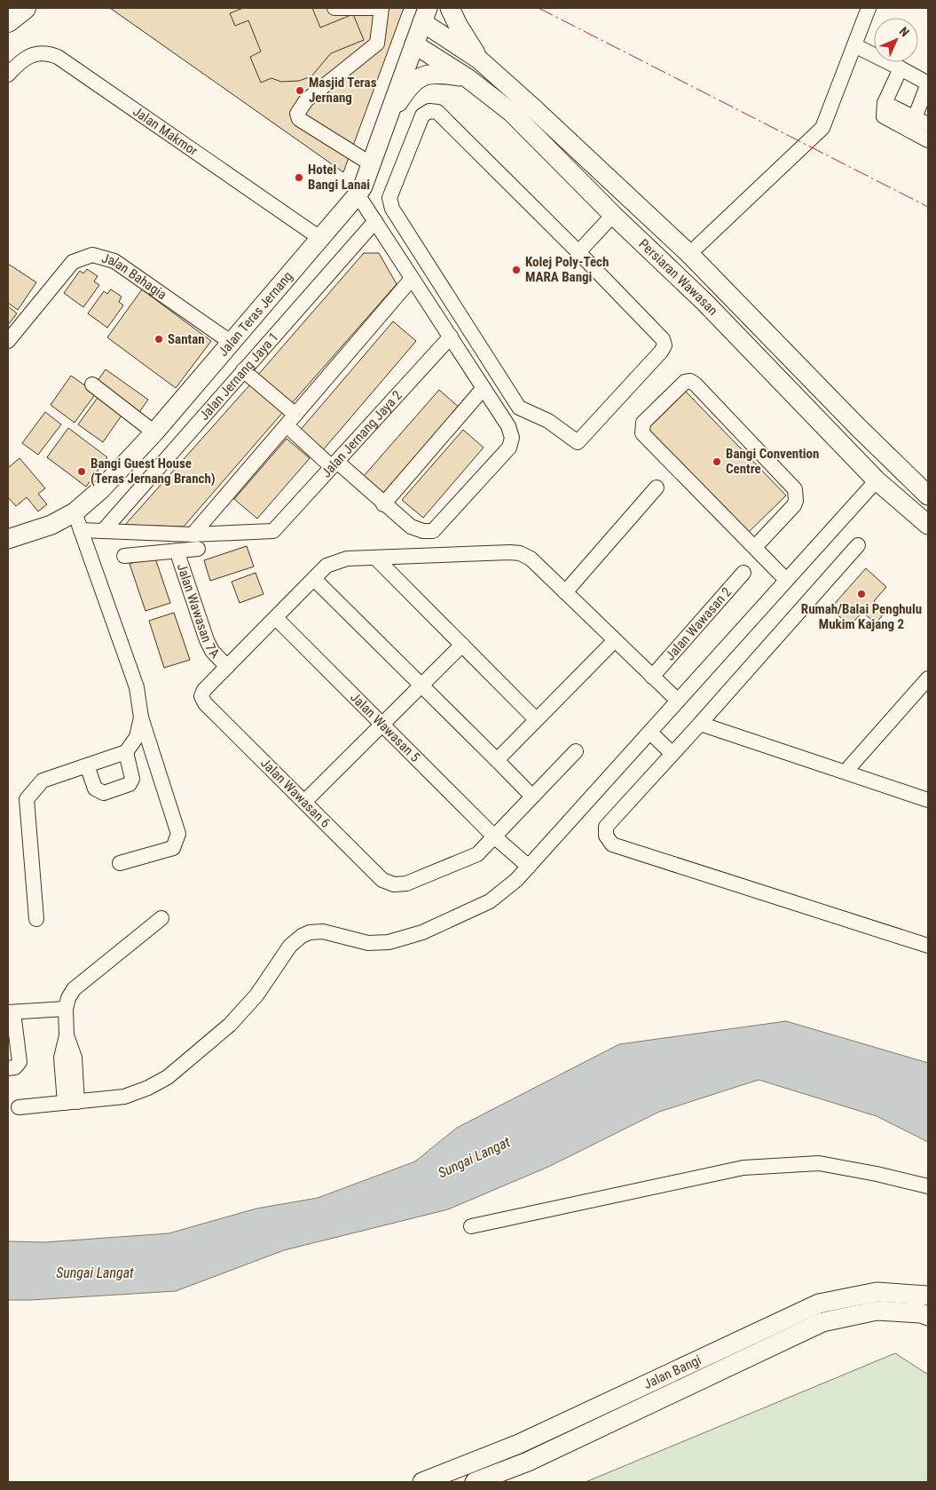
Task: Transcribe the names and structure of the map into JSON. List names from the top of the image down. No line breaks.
{"streets":{"main road":["Persiaran Wawasan","Jalan Teras Jernang","Jalan Bangi"],"street":["Jalan Makmor","Jalan Bahagia","Jalan Jernang Jaya 1","Jalan Jernang Jaya 2","Jalan Wawasan 7A","Jalan Wawasan 2","Jalan Wawasan 5","Jalan Wawasan 6"]},"crossings":[["Jalan Makmor","Jalan Teras Jernang"],["Persiaran Wawasan","Jalan Teras Jernang"],["Jalan Bahagia","Jalan Teras Jernang"],["Jalan Wawasan 7A","Jalan Wawasan 6"],["Jalan Wawasan 5","Jalan Wawasan 6"]],"water":["Sungai Langat"],"places":["Masjid Teras Jernang","Hotel Bangi Lanai","Kolej Poly-Tech MARA Bangi","Santan","Bangi Convention Centre","Bangi Guest House (Teras Jernang Branch)","Rumah/Balai Penghulu Mukim Kajang 2"],"north":"top right"}
